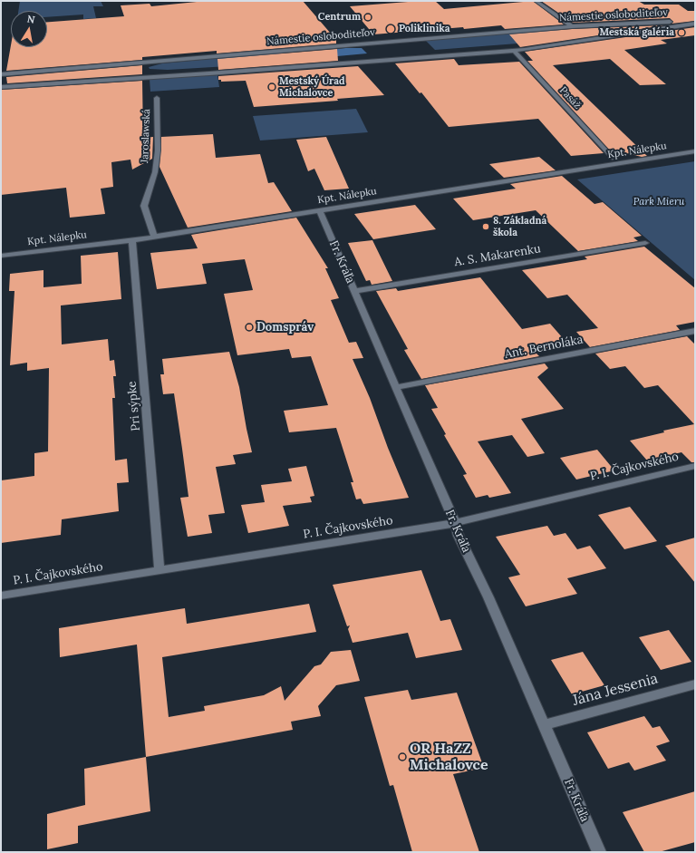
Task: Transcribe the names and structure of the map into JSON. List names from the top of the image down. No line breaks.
{"streets":{"street":["Námestie osloboditeľov","Pasáž","Jaroslawská","Kpt. Nálepku","A. S. Makarenku","Fr. Kráľa","Ant. Bernoláka","Pri sýpke","P. I. Čajkovského","Jána Jessenia"]},"crossings":[["Námestie osloboditeľov","Pasáž"],["Jaroslawská","Kpt. Nálepku"],["Kpt. Nálepku","Fr. Kráľa"],["Kpt. Nálepku","Pri sýpke"],["A. S. Makarenku","Fr. Kráľa"],["Fr. Kráľa","Ant. Bernoláka"],["Fr. Kráľa","P. I. Čajkovského"],["Fr. Kráľa","Jána Jessenia"],["Pri sýpke","P. I. Čajkovského"]],"parks":["Park Mieru"],"places":["Centrum","Poliklinika","Mestská galéria","Mestský Úrad Michalovce","8. Základná škola","Domspráv","OR HaZZ Michalovce"],"north":"top"}
